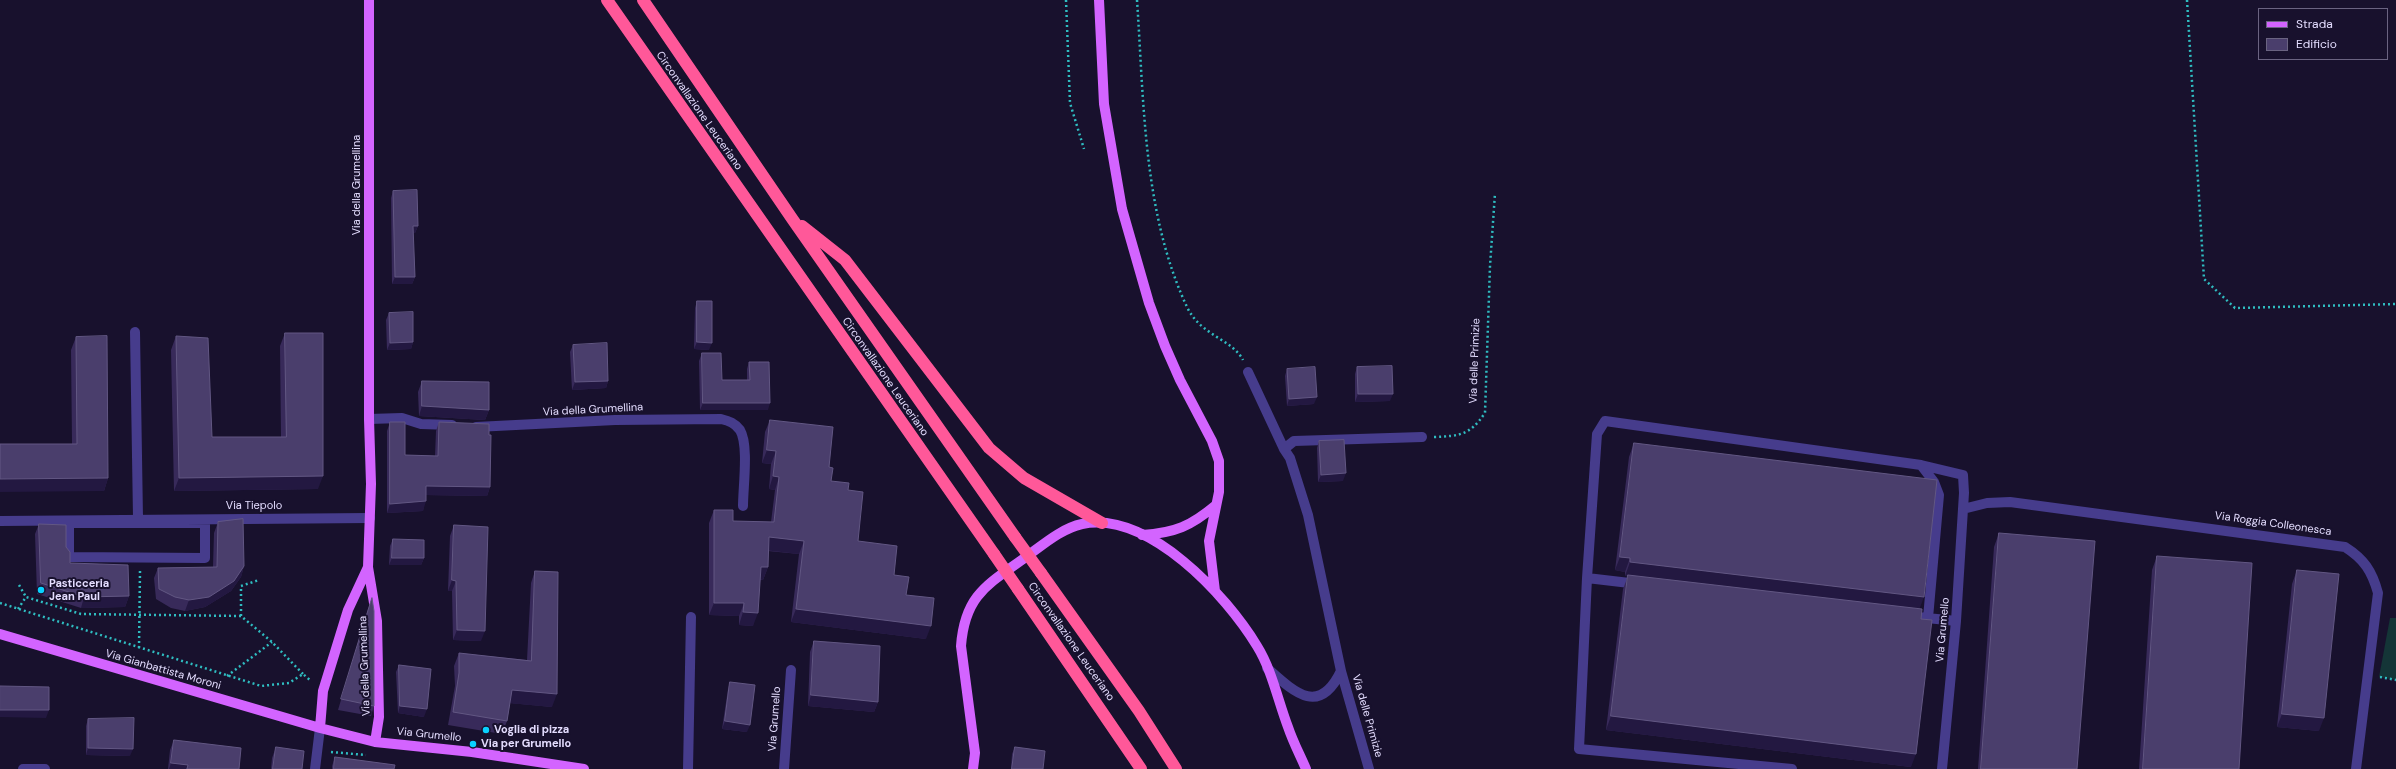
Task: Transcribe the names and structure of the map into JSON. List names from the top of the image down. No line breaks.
{"streets":{"highway":["Circonvallazione Leuceriano"],"main road":["Via della Grumellina","Via Grumello","Via Gianbattista Moroni"],"street":["Via delle Primizie","Via Tiepolo","Via Roggia Colleonesca"]},"crossings":[["Via della Grumellina","Via Tiepolo"],["Via della Grumellina","Via Grumello"],["Via della Grumellina","Via Gianbattista Moroni"],["Via Roggia Colleonesca","Via Grumello"],["Via Grumello","Via Gianbattista Moroni"]],"places":["Pasticceria Jean Paul","Voglia di pizza","Via per Grumello"],"legend":["Strada","Edificio"]}
